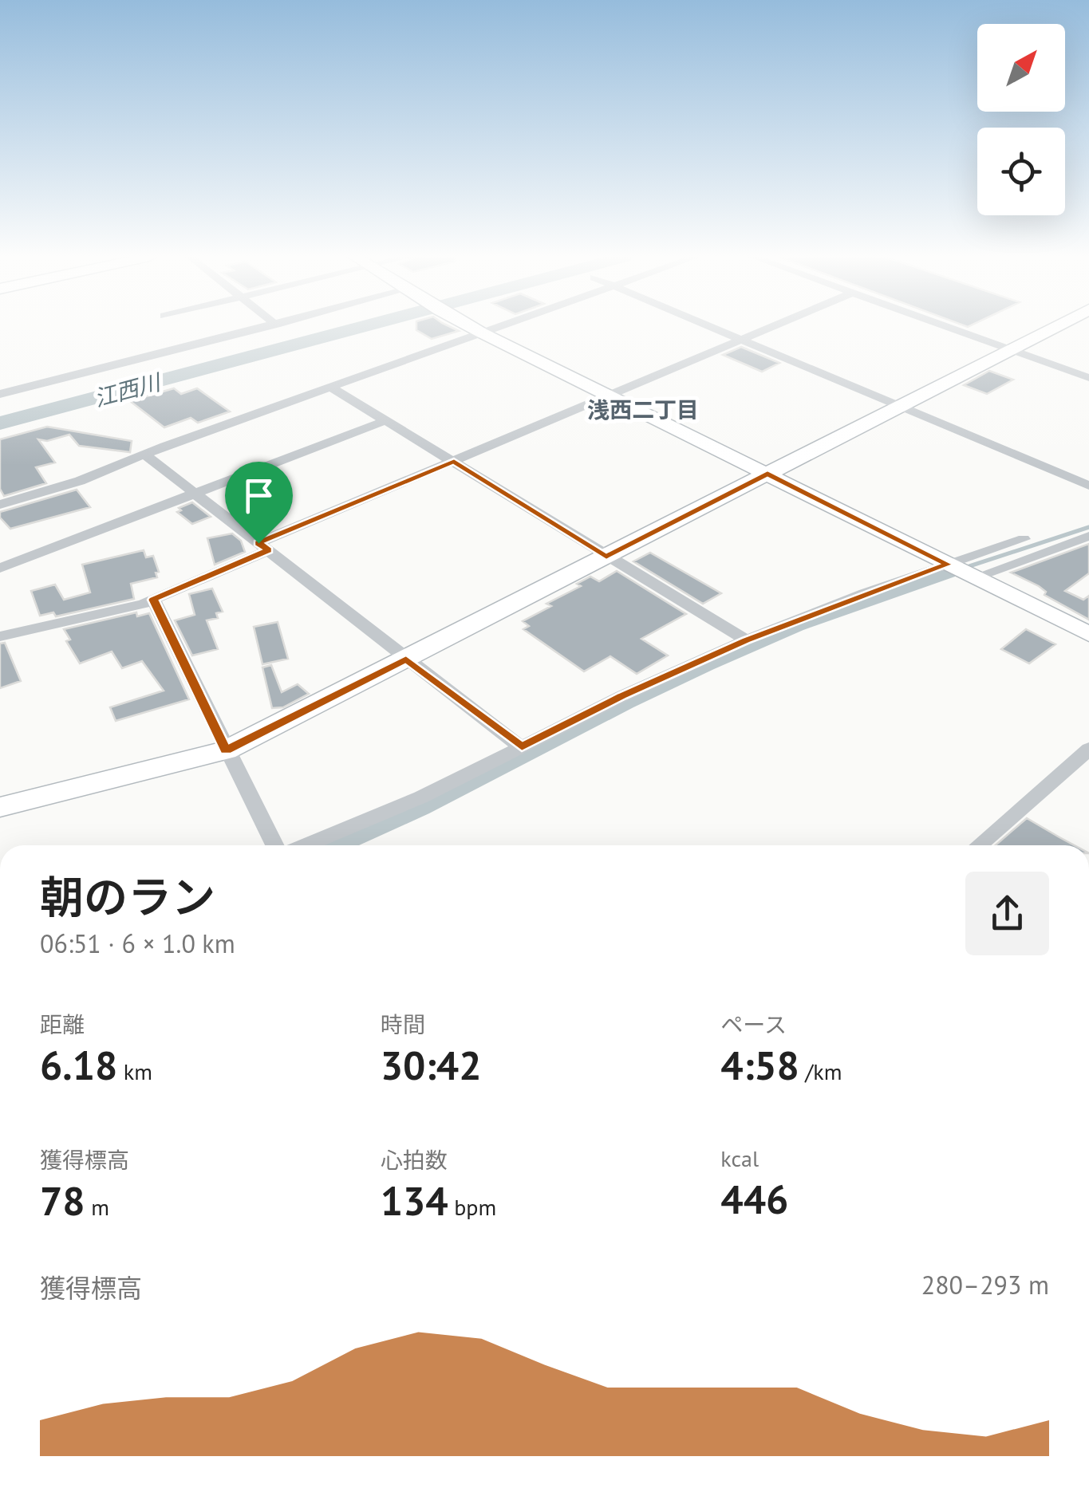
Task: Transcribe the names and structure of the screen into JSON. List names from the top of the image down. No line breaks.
{"districts":["浅西二丁目"],"water":["江西川"],"north":"top right","page":{"heading":["朝のラン","06:51 · 6 × 1.0 km"],"stats":[["距離","6.18 km"],["時間","30:42"],["ペース","4:58 /km"],["獲得標高","78 m"],["心拍数","134 bpm"],["kcal","446"]],"chart":["獲得標高","280–293 m"]}}
